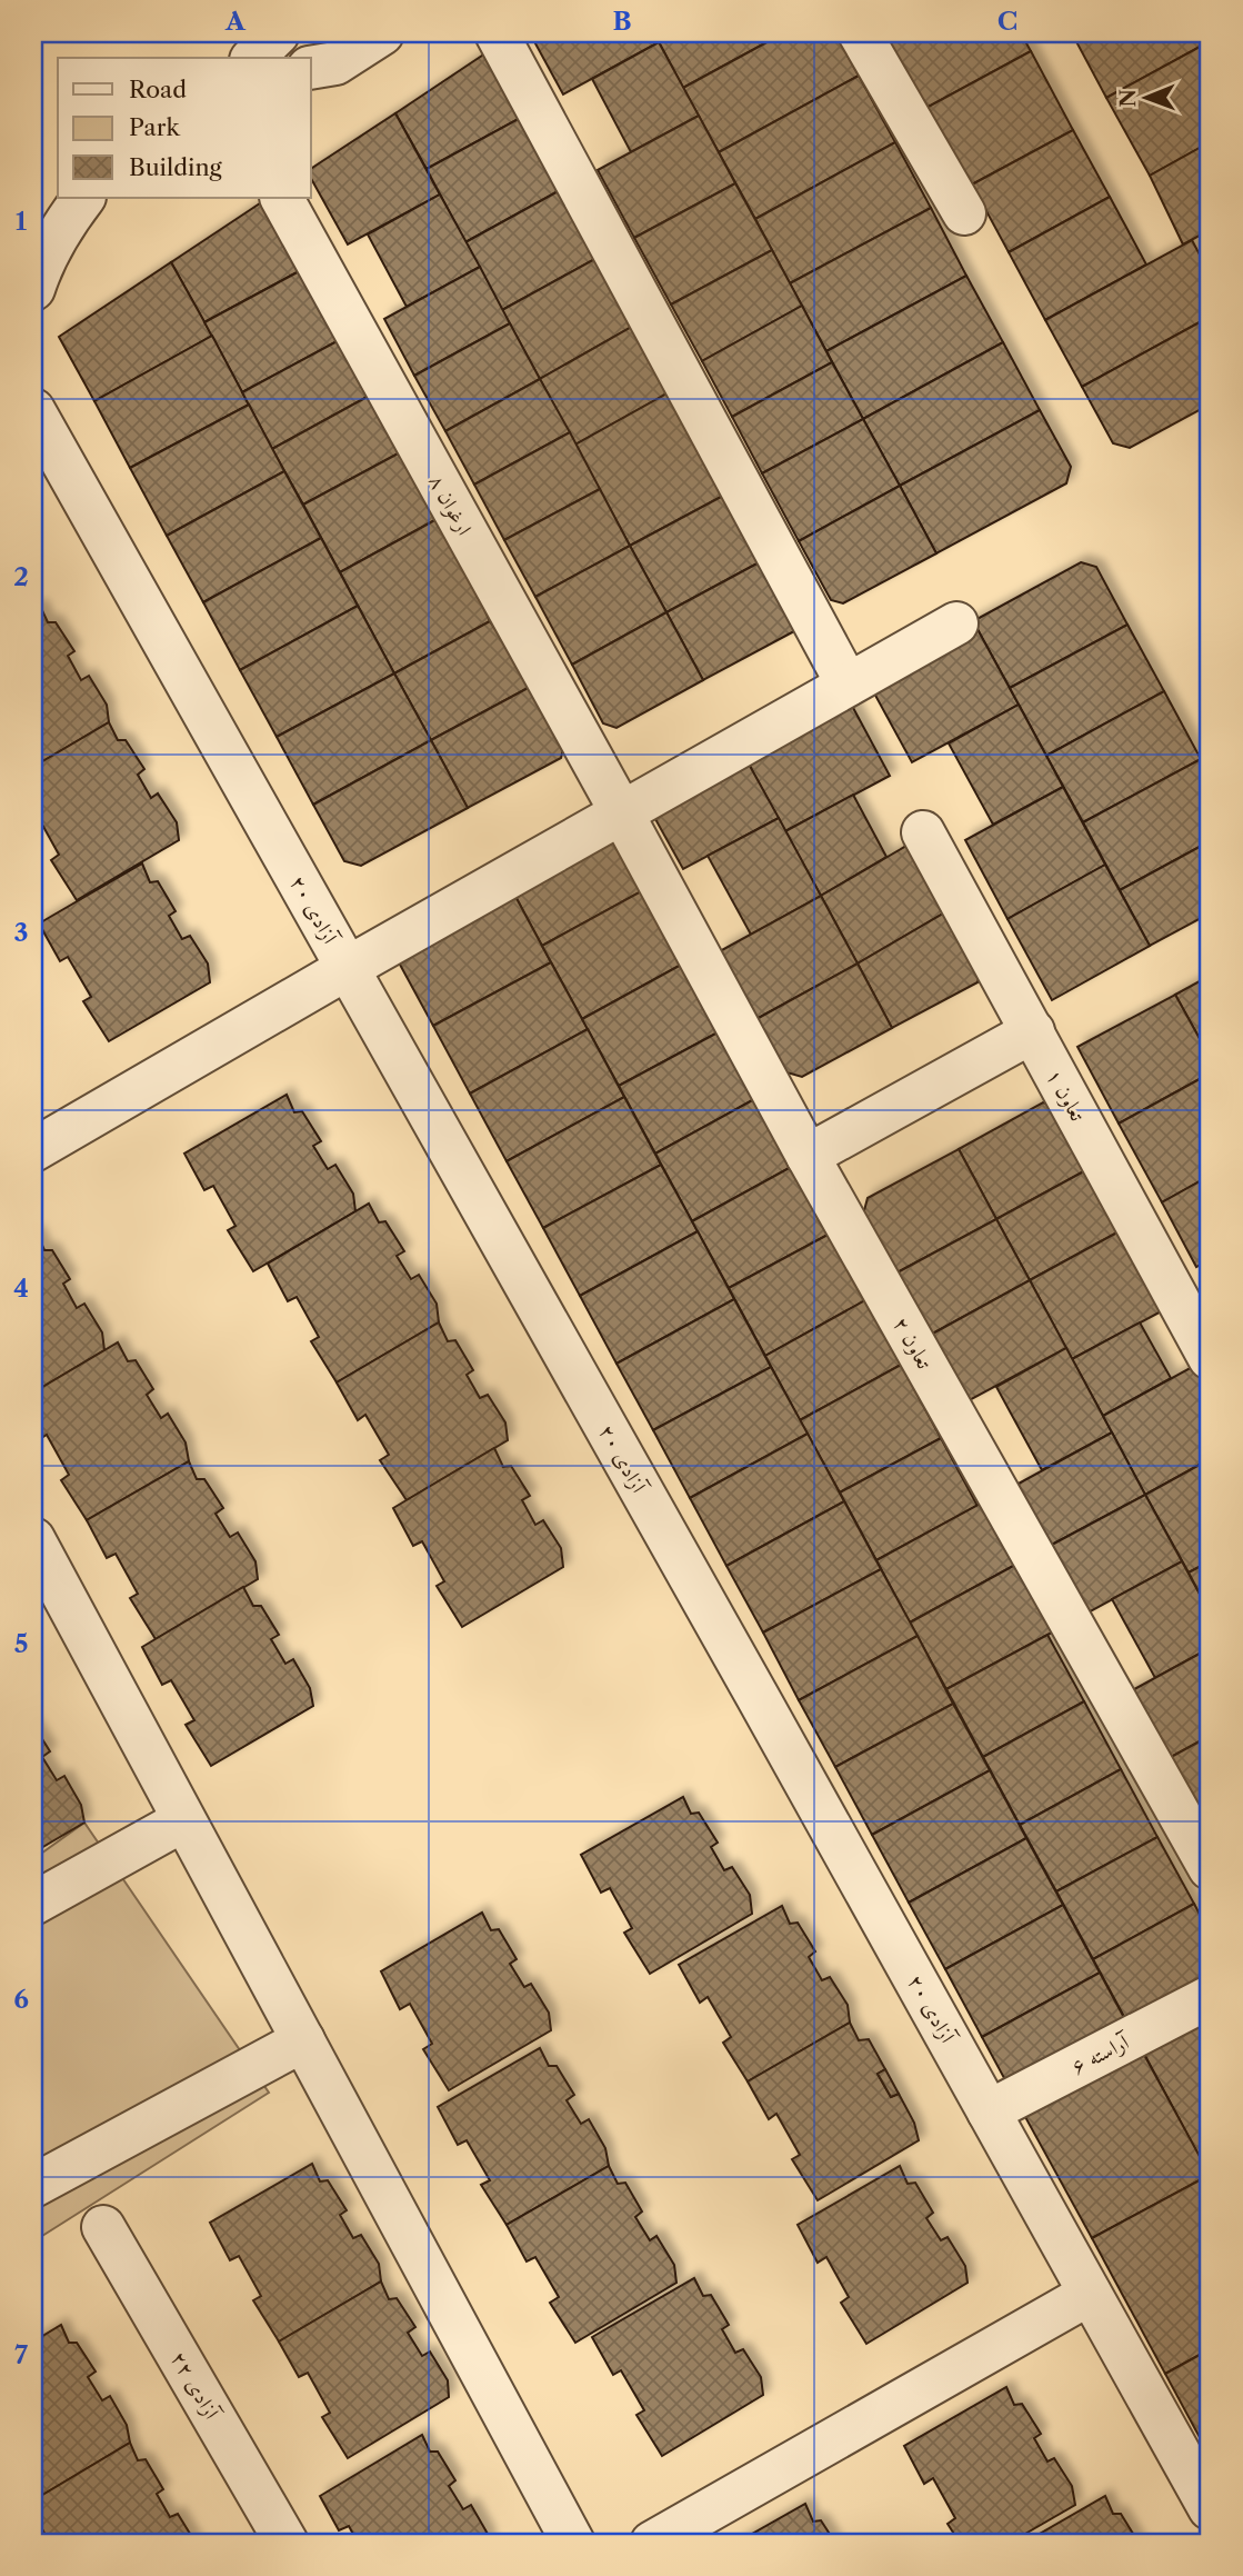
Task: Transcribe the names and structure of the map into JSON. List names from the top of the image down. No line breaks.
{"streets":{"street":["ارغوان ۸","آزادی ۲۰","تعاون ۱","تعاون ۲","آراسته ۶","آزادی ۲۲"]},"crossings":[["ارغوان ۸","تعاون ۲"],["آزادی ۲۰","آراسته ۶"]],"legend":["Road","Park","Building"],"north":"left","grid":{"columns":["A","B","C"],"rows":["1","2","3","4","5","6","7"]}}
